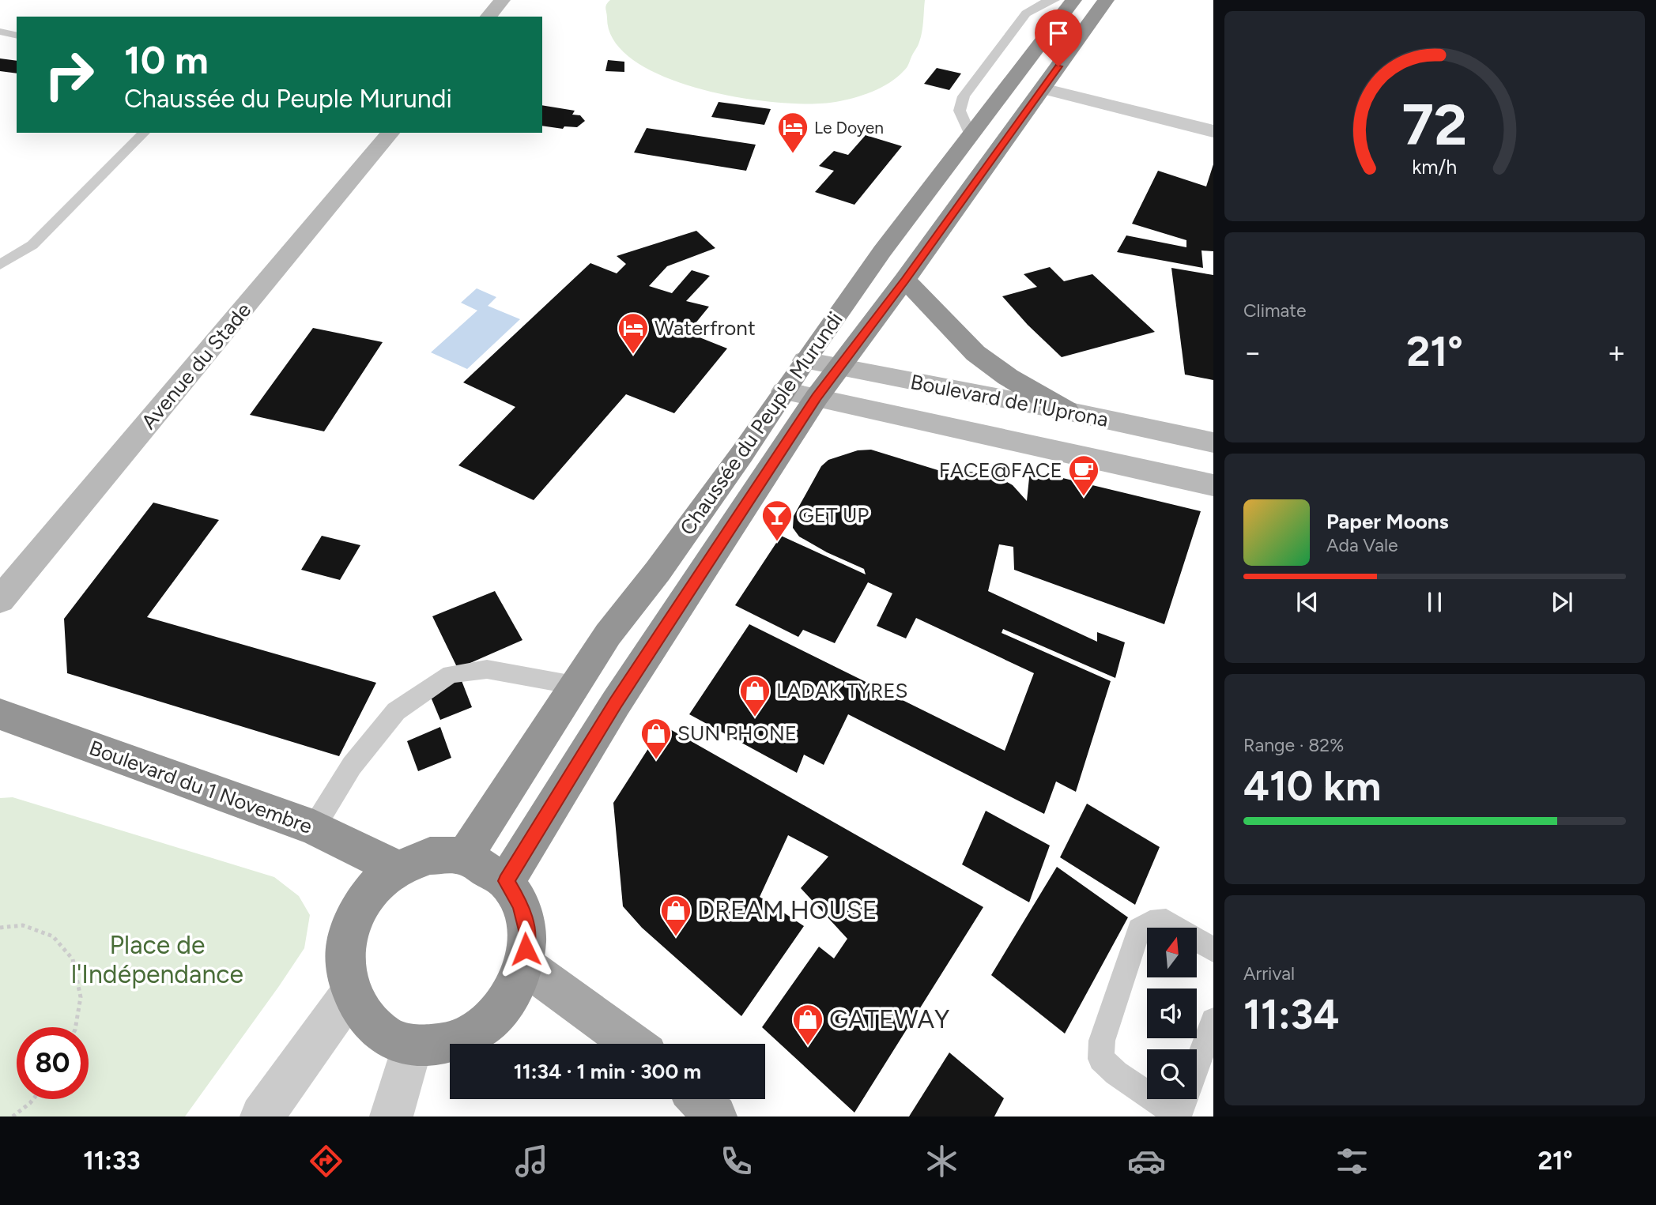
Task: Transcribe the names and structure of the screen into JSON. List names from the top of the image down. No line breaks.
{"streets":{"highway":["Chaussée du Peuple Murundi","Boulevard du 1 Novembre"],"street":["Avenue du Stade","Boulevard de l'Uprona"]},"crossings":[["Boulevard de l'Uprona","Chaussée du Peuple Murundi"],["Chaussée du Peuple Murundi","Boulevard du 1 Novembre"]],"parks":["Place de l'Indépendance"],"places":{"hotel":["Le Doyen","Waterfront"],"cafe":["FACE@FACE"],"bar":["GET UP"],"shop":["LADAK TYRES","SUN PHONE","DREAM HOUSE","GATEWAY"]},"north":"top","page":{"turn":["10 m","Chaussée du Peuple Murundi"],"tile":["Climate",["Range · 82%","410 km"],["Arrival","11:34"]],"heat":["−","21°","+"],"song":["Paper Moons","Ada Vale"],"limit":"80","trip":"11:34 · 1 min · 300 m","tabs":["11:33","21°"],"gauge":["72","km/h"]}}
